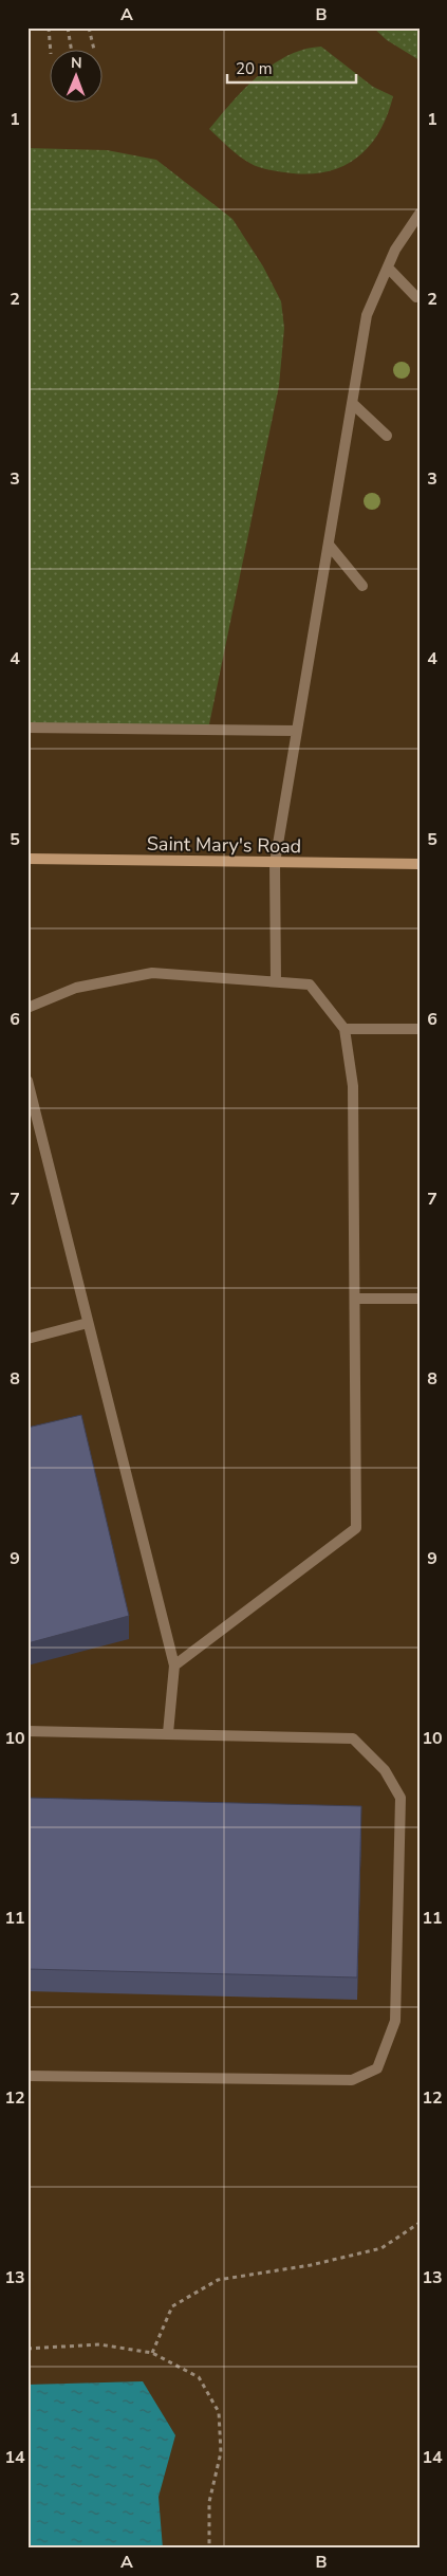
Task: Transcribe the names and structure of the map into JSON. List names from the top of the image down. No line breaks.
{"streets":{"main road":["Saint Mary's Road"]},"scale_bar":"20 m","north":"top","grid":{"columns":["A","B"],"rows":["1","2","3","4","5","6","7","8","9","10","11","12","13","14"]}}
